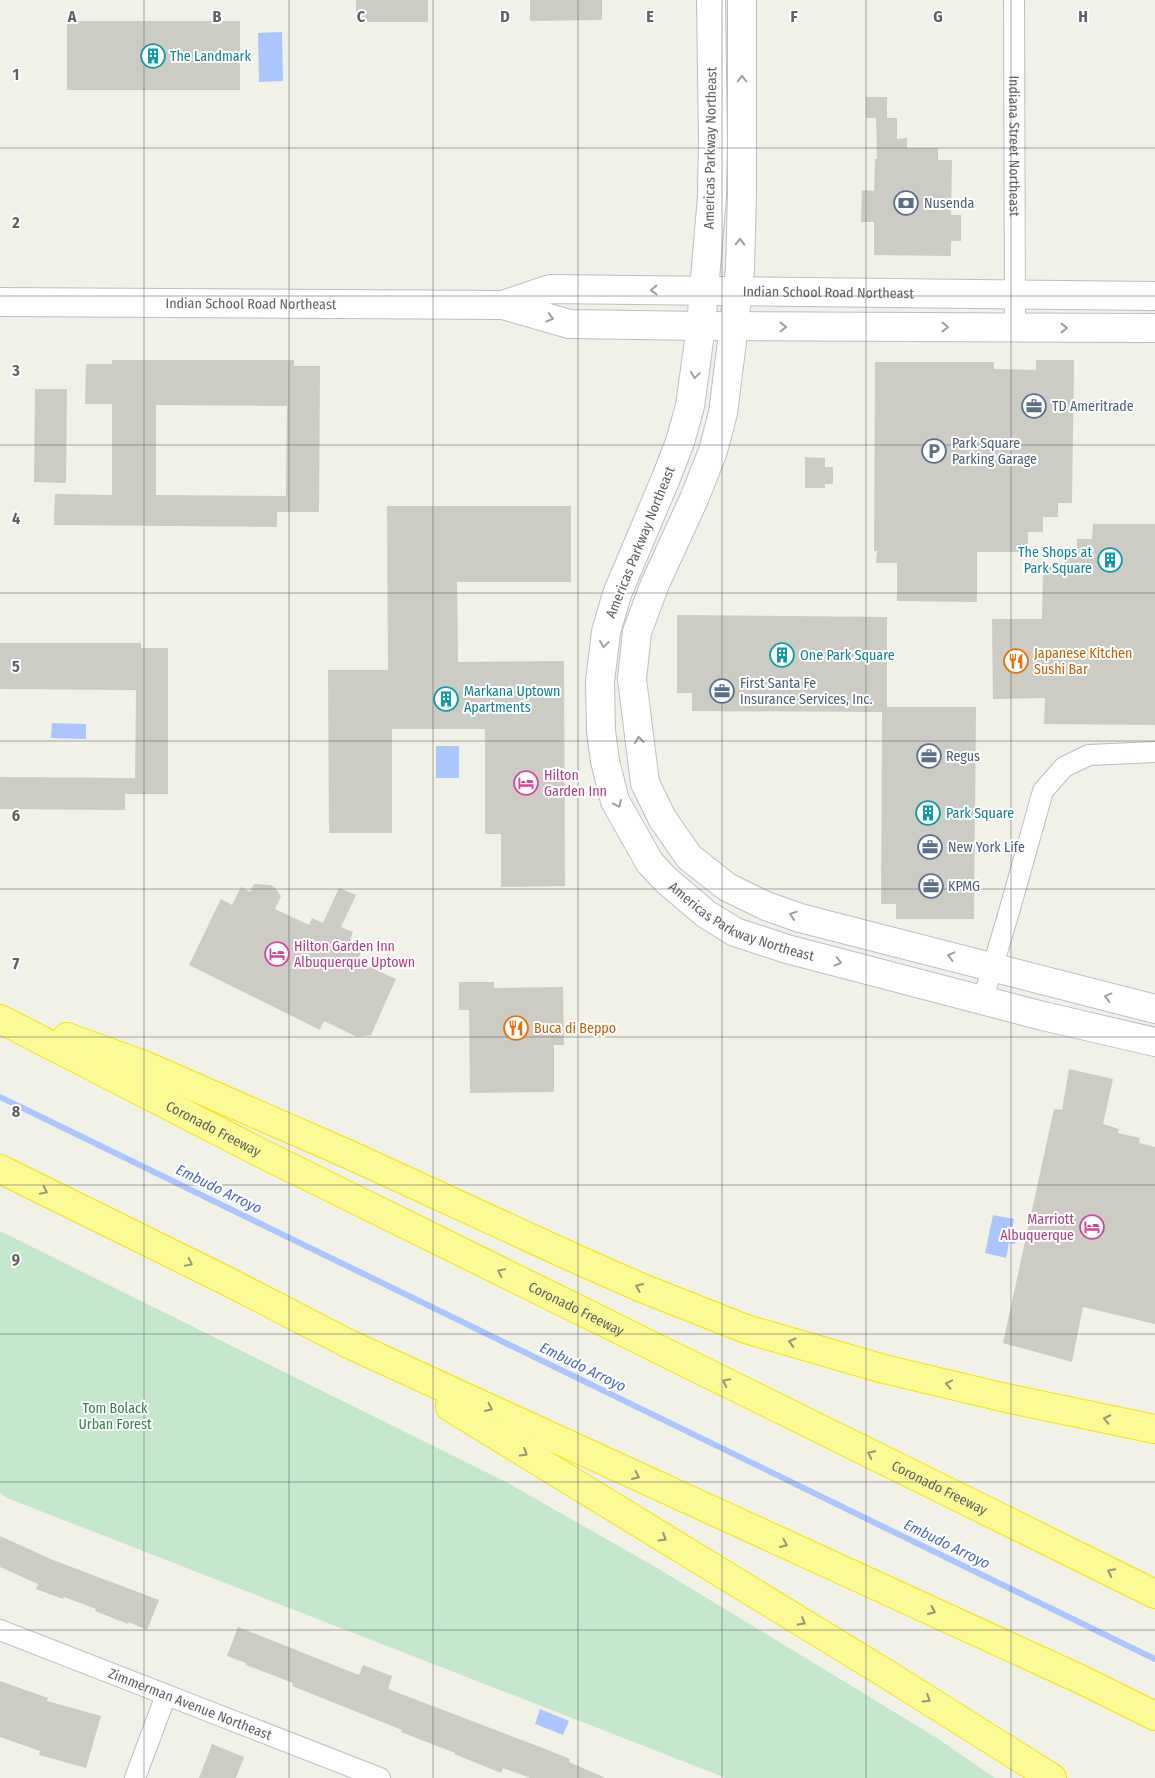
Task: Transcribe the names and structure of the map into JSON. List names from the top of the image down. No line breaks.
{"streets":{"highway":["Coronado Freeway"],"street":["Indiana Street Northeast","Americas Parkway Northeast","Indian School Road Northeast","Zimmerman Avenue Northeast"]},"crossings":[["Indiana Street Northeast","Indian School Road Northeast"],["Americas Parkway Northeast","Indian School Road Northeast"]],"water":["Embudo Arroyo"],"parks":["Tom Bolack Urban Forest"],"places":{"building":["The Landmark","The Shops at Park Square","One Park Square","Markana Uptown Apartments","Park Square"],"bank":["Nusenda"],"office":["TD Ameritrade","First Santa Fe Insurance Services, Inc.","Regus","New York Life","KPMG"],"parking":["Park Square Parking Garage"],"restaurant":["Japanese Kitchen Sushi Bar","Buca di Beppo"],"hotel":["Hilton Garden Inn","Hilton Garden Inn Albuquerque Uptown","Marriott Albuquerque"]},"grid":{"columns":["A","B","C","D","E","F","G","H"],"rows":["1","2","3","4","5","6","7","8","9"]}}
